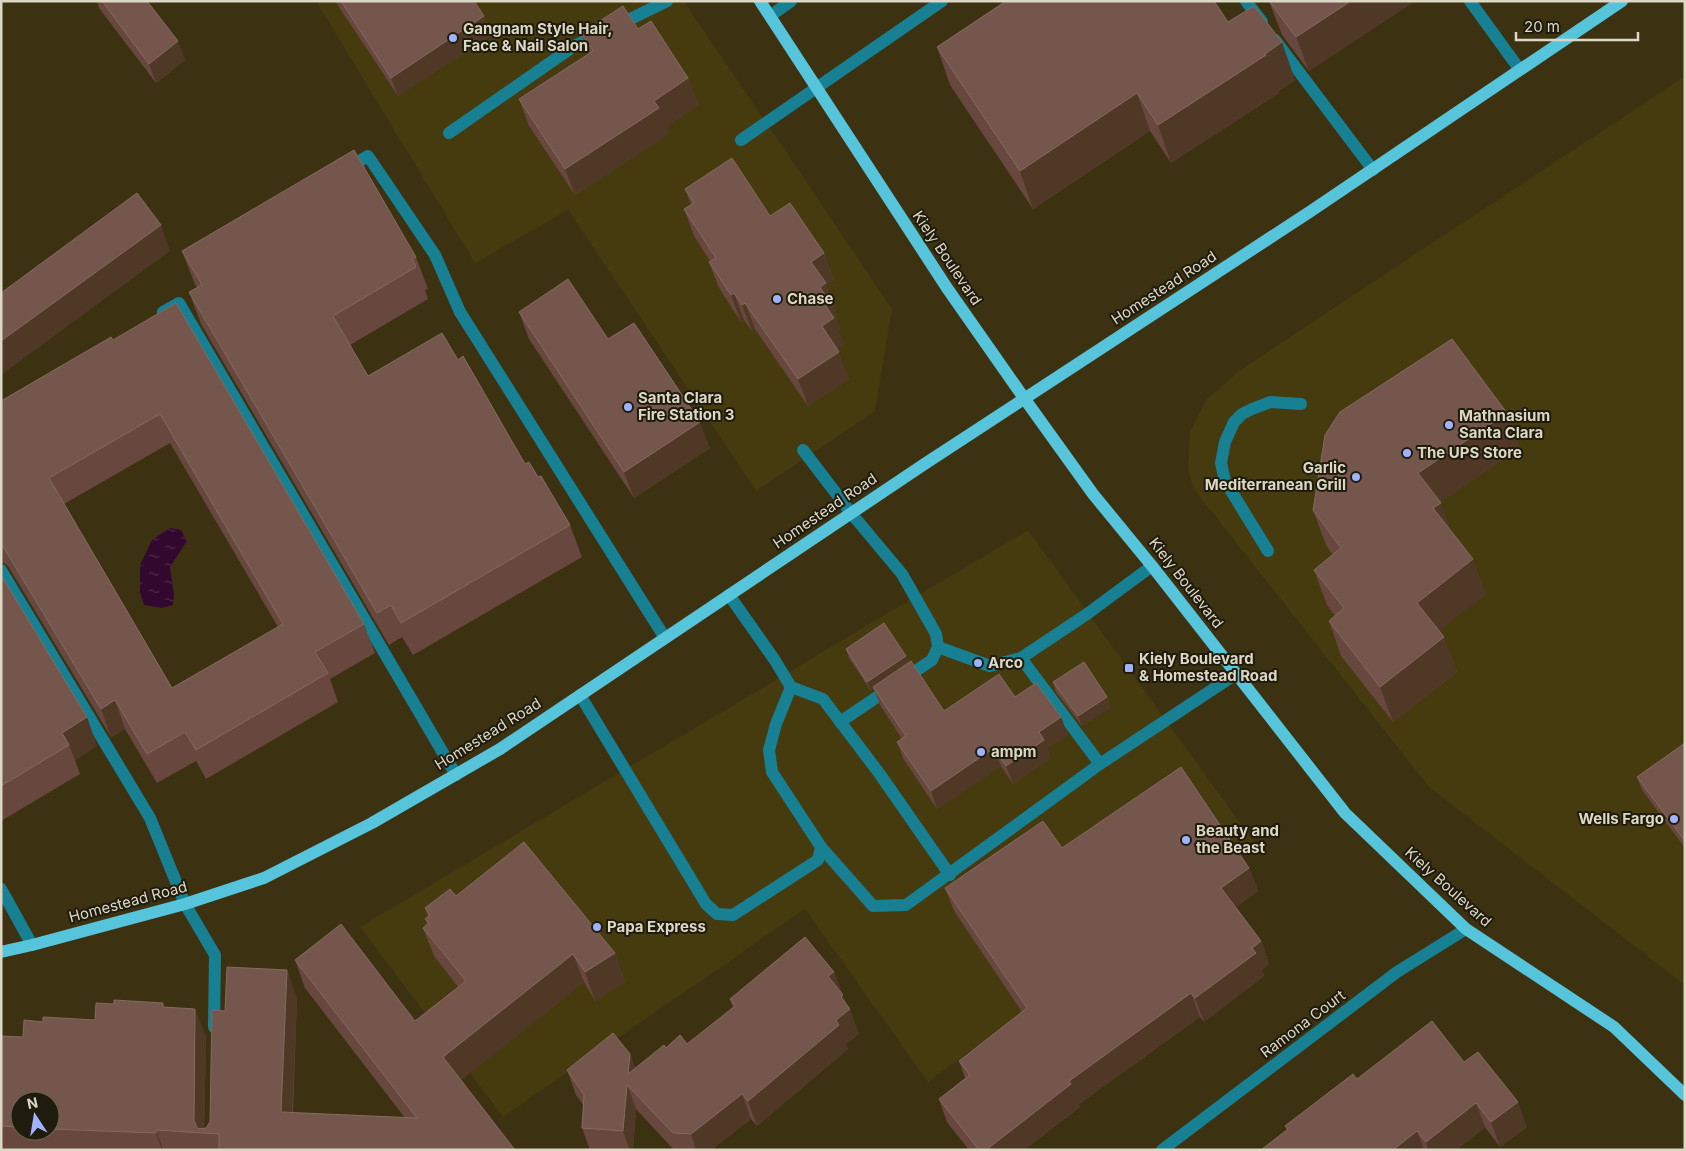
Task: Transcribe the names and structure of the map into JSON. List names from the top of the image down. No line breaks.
{"streets":{"main road":["Kiely Boulevard","Homestead Road"],"street":["Ramona Court"]},"crossings":[["Kiely Boulevard","Homestead Road"],["Kiely Boulevard","Ramona Court"]],"places":{"other":["Gangnam Style Hair, Face & Nail Salon","Chase","Santa Clara Fire Station 3","Mathnasium Santa Clara","The UPS Store","Garlic Mediterranean Grill","Arco","ampm","Wells Fargo","Beauty and the Beast","Papa Express"],"transit":["Kiely Boulevard & Homestead Road"]},"scale_bar":"20 m","north":"top"}
